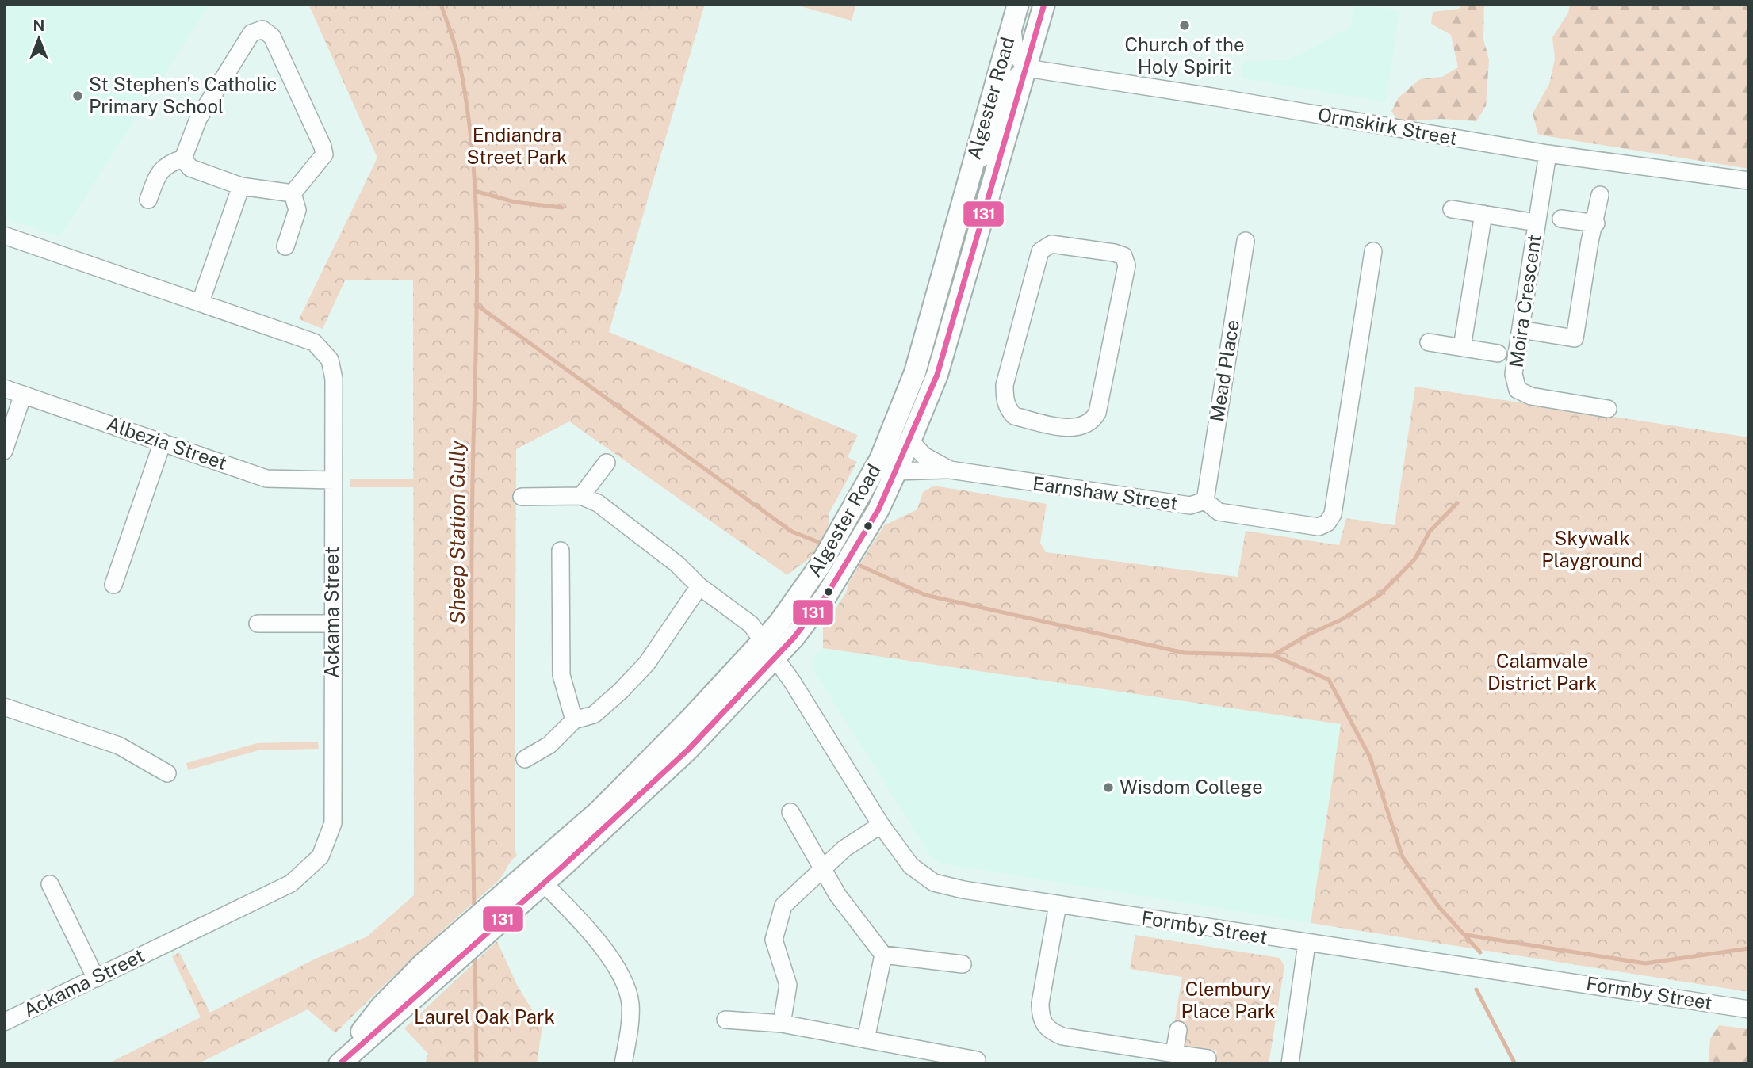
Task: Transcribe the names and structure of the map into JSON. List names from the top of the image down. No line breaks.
{"streets":{"main road":["Algester Road"],"street":["Ormskirk Street","Moira Crescent","Mead Place","Albezia Street","Earnshaw Street","Ackama Street","Formby Street"]},"crossings":[["Algester Road","Ormskirk Street"],["Algester Road","Earnshaw Street"],["Algester Road","Formby Street"],["Ormskirk Street","Moira Crescent"],["Mead Place","Earnshaw Street"],["Albezia Street","Ackama Street"]],"water":["Sheep Station Gully"],"parks":["Endiandra Street Park","Skywalk Playground","Calamvale District Park","Clembury Place Park","Laurel Oak Park"],"places":["Church of the Holy Spirit","St Stephen's Catholic Primary School","Wisdom College"],"lines":["transit line 131"],"north":"top"}
